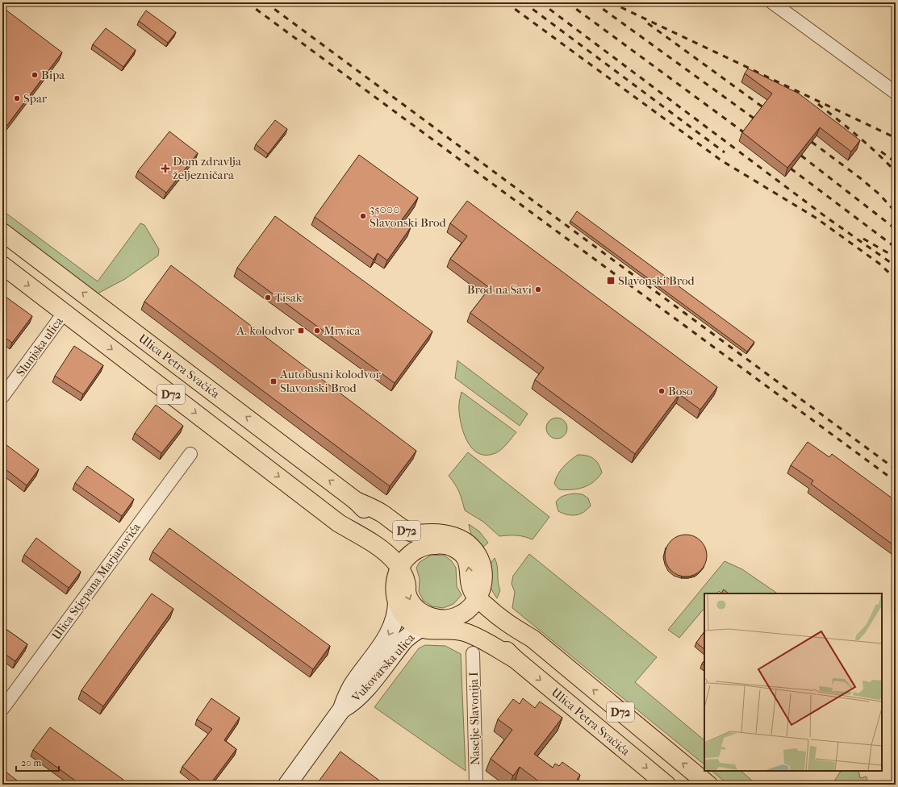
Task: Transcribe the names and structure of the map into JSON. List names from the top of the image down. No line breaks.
{"streets":{"main road":["Ulica Petra Svačića","D72","Vukovarska ulica"],"street":["Slunjska ulica","Ulica Stjepana Marjanovića","Naselje Slavonija I"]},"crossings":[["Slunjska ulica","D72"],["Ulica Petra Svačića","D72"],["D72","Vukovarska ulica"]],"places":{"other":["Bipa","Spar","35000 Slavonski Brod","Brod na Savi","Tisak","Mrvica","Boso"],"health":["Dom zdravlja željezničara"],"transit":["Slavonski Brod","A. kolodvor","Autobusni kolodvor Slavonski Brod"]},"scale_bar":"20 m"}
